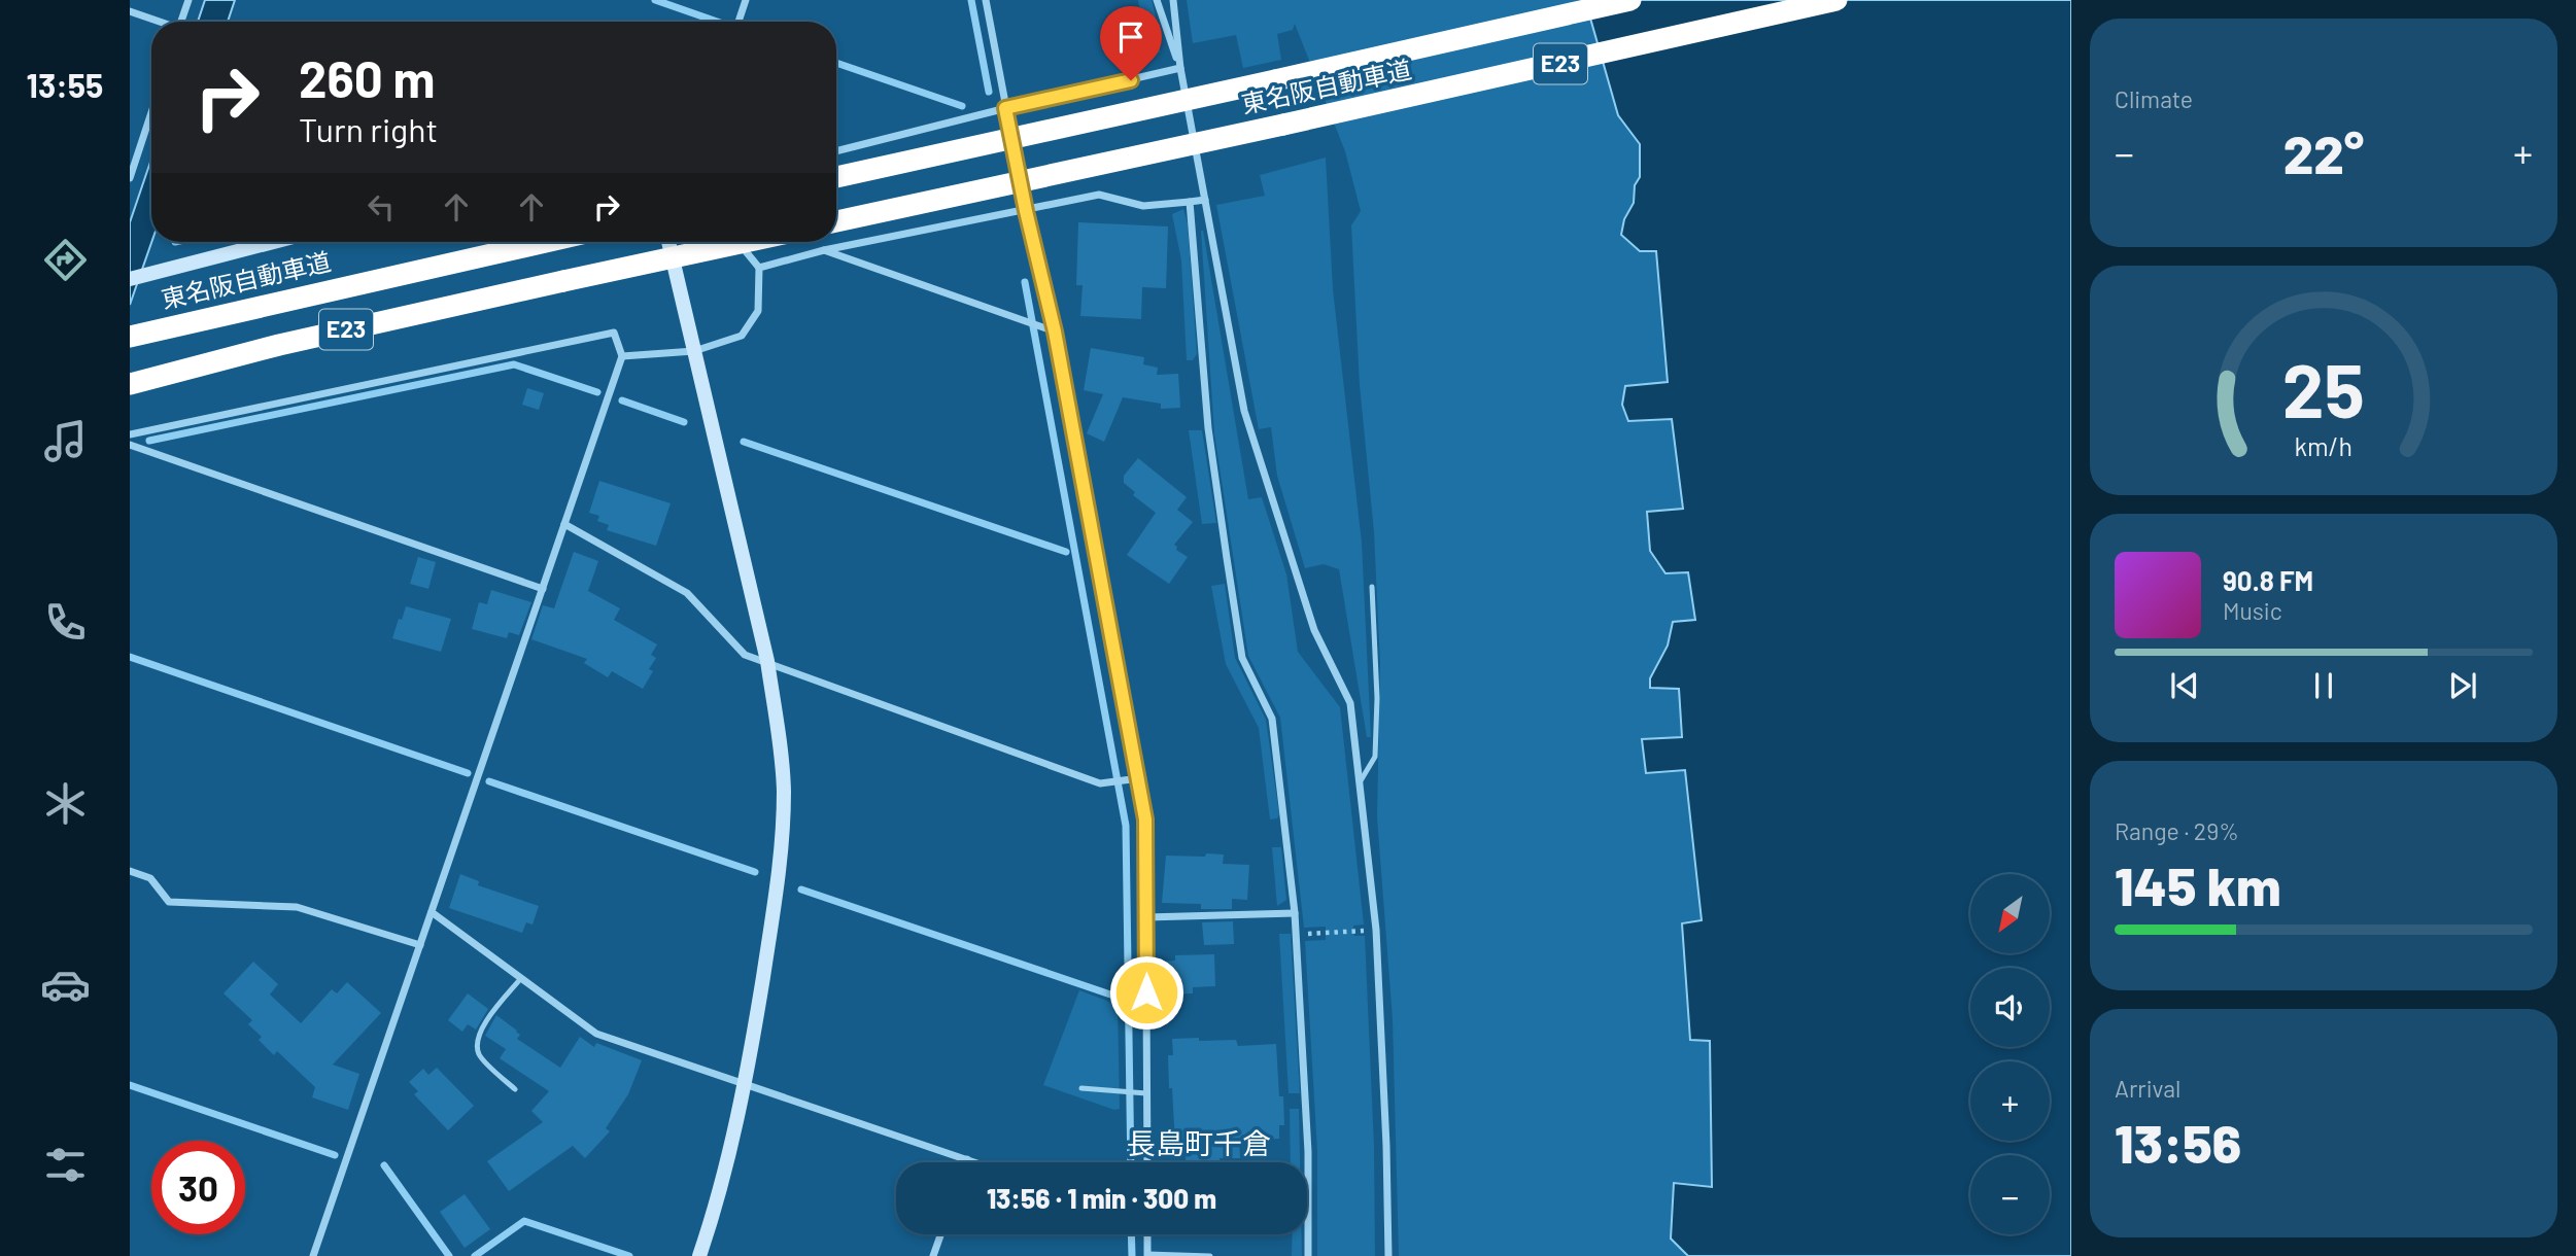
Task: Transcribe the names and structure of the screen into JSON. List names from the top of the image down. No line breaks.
{"streets":{"highway":["E23","東名阪自動車道"]},"districts":["長島町千倉"],"north":"bottom left","page":{"tabs":"13:55","tile":["Climate",["Range · 29%","145 km"],["Arrival","13:56"]],"turn":["260 m","Turn right"],"heat":["−","22°","+"],"song":["90.8 FM","Music"],"map_buttons":["+","−"],"limit":"30","trip":"13:56 · 1 min · 300 m","gauge":["25","km/h"]}}
